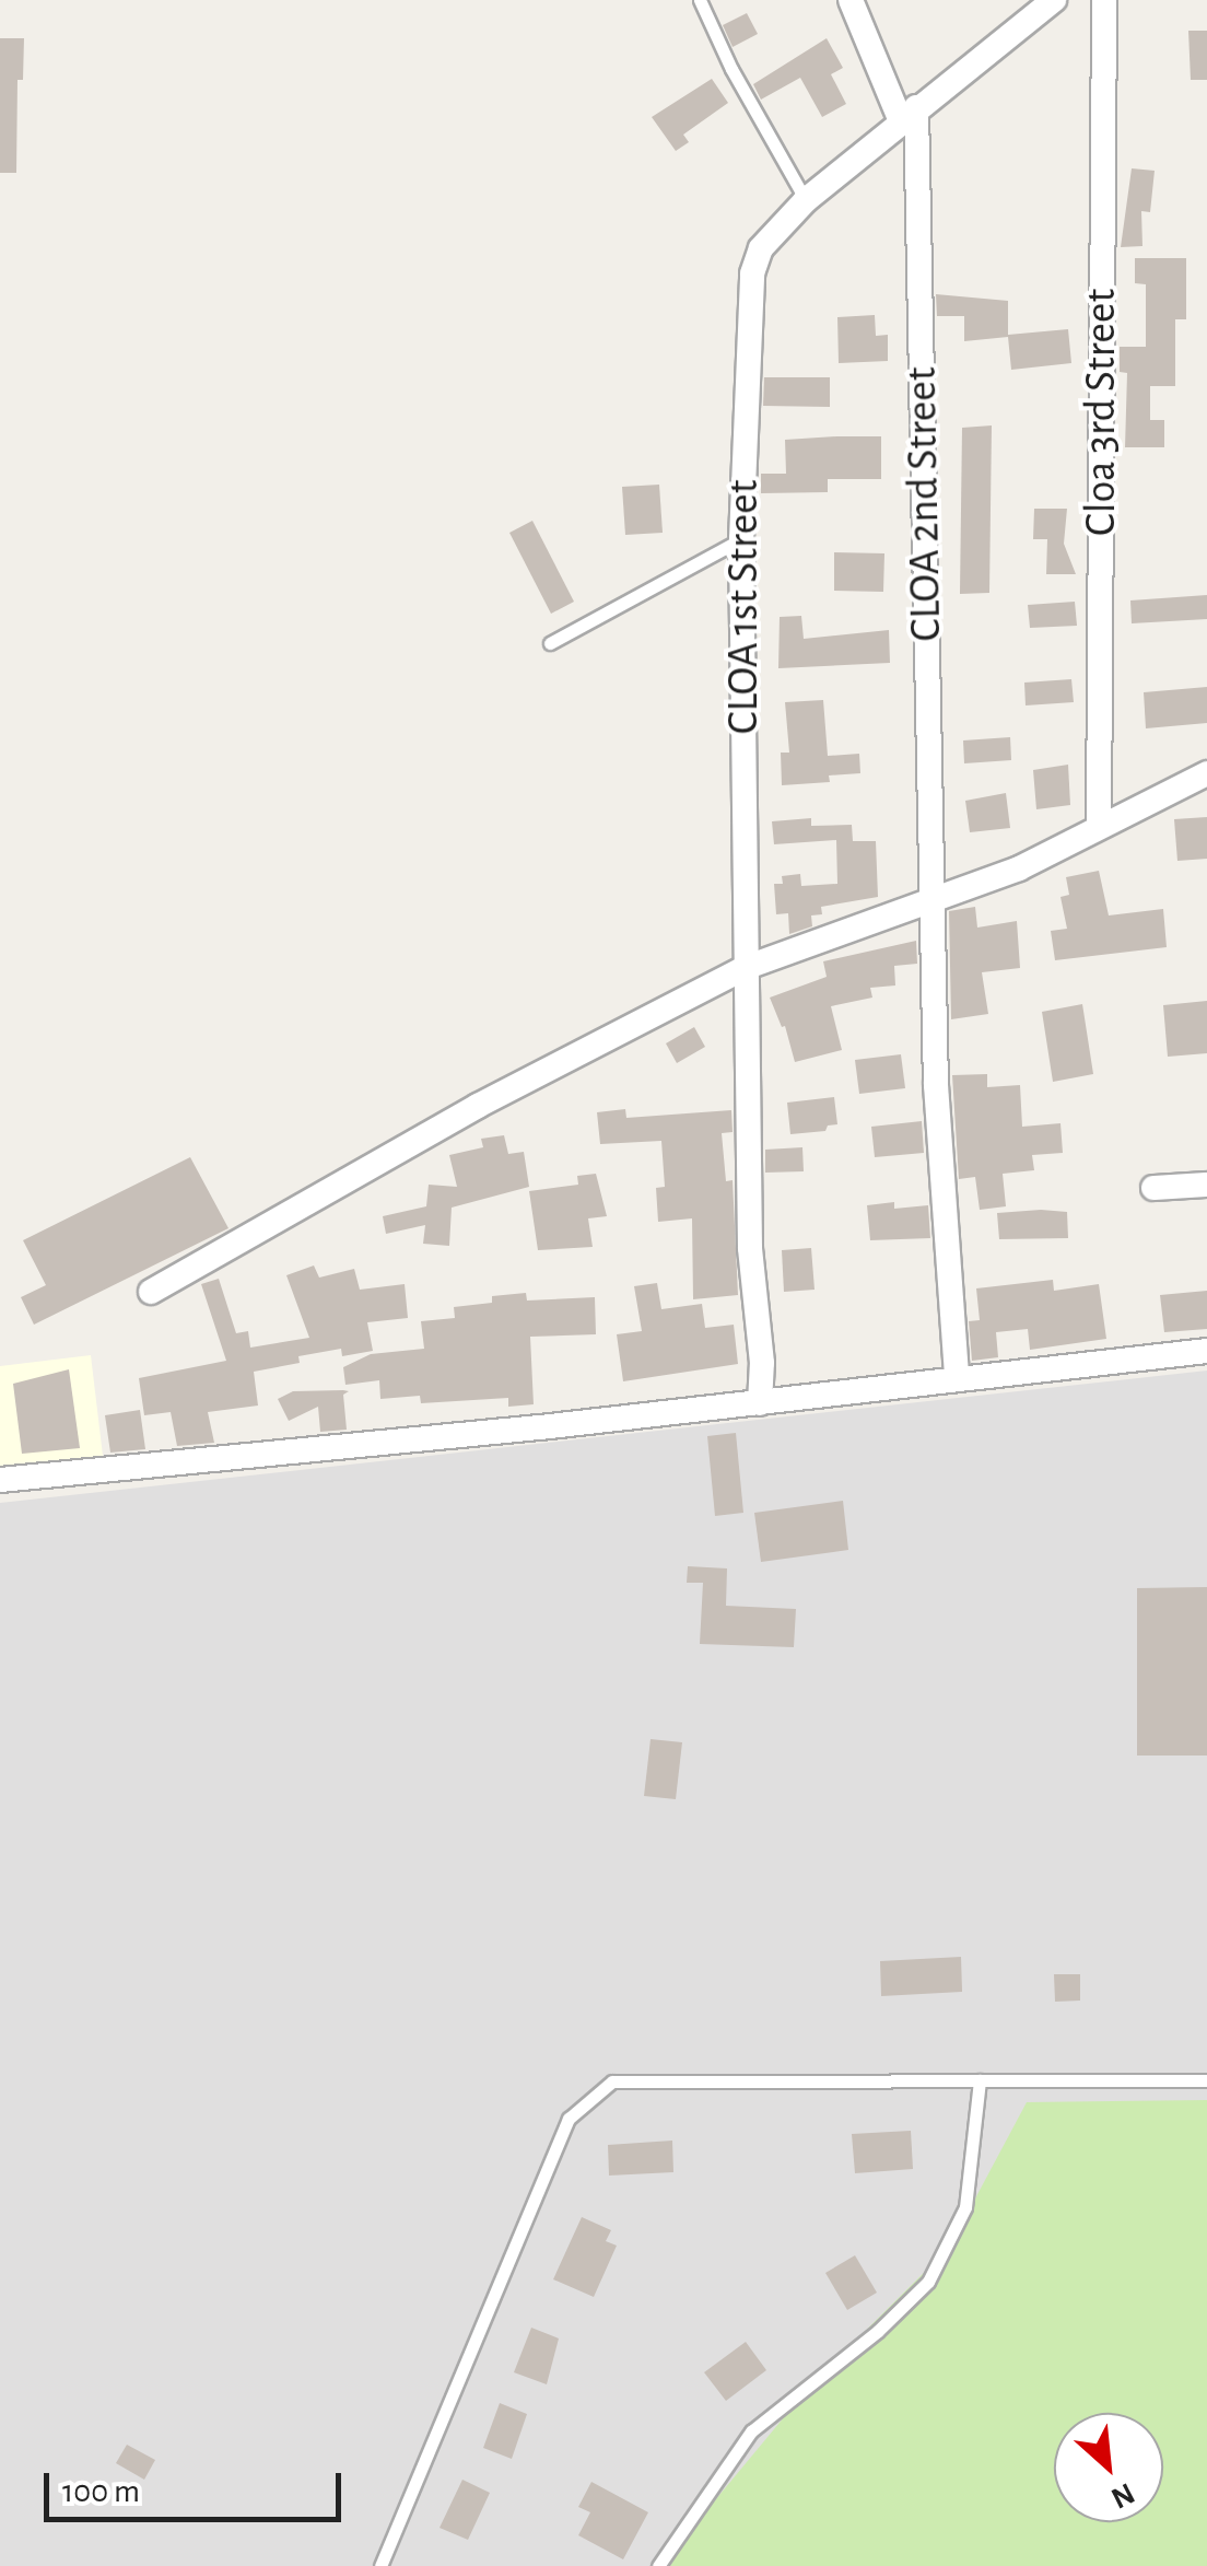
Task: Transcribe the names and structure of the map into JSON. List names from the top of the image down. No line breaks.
{"streets":{"street":["Cloa 3rd Street","CLOA 2nd Street","CLOA 1st Street"]},"scale_bar":"100 m","north":"bottom right"}
